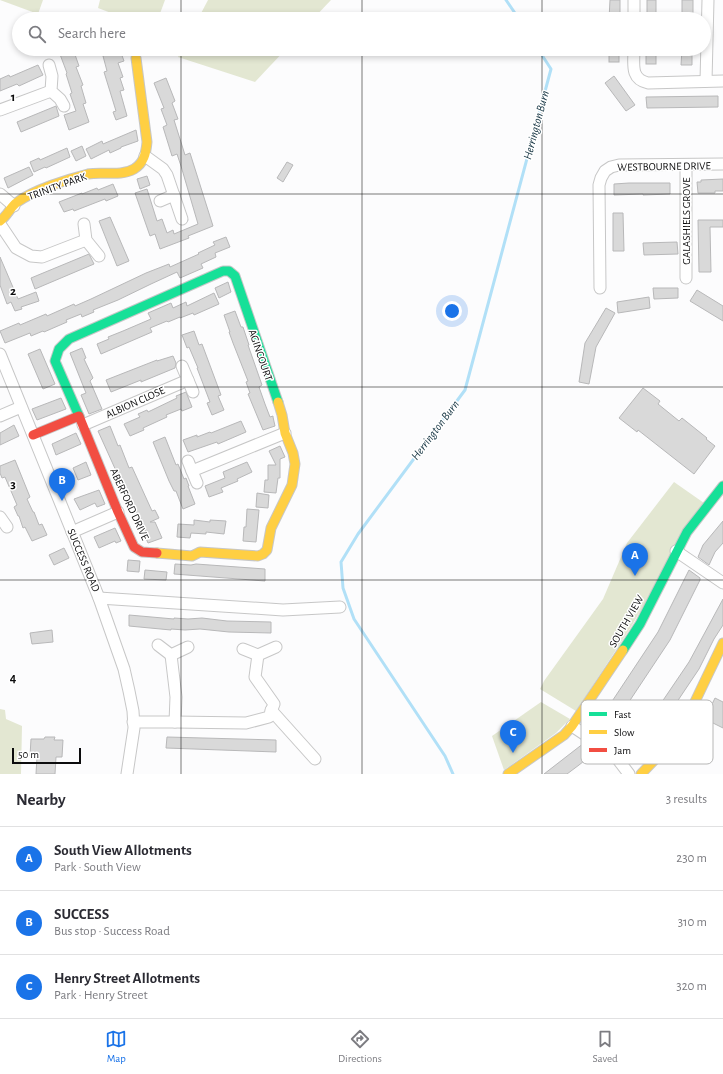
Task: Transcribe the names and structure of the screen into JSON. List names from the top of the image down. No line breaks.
{"streets":{"street":["WESTBOURNE DRIVE","TRINITY PARK","GALASHIELS GROVE","AGINCOURT","ALBION CLOSE","ABERFORD DRIVE","SUCCESS ROAD","SOUTH VIEW"]},"crossings":[["WESTBOURNE DRIVE","GALASHIELS GROVE"],["AGINCOURT","ABERFORD DRIVE"],["ALBION CLOSE","ABERFORD DRIVE"]],"water":["Herrington Burn"],"legend":["Fast","Slow","Jam"],"scale_bar":"50 m","page":{"search":"Search here","pins":["B","A","C"],"scale":"50 m","heading":["Nearby","3 results"],"list":[{"mark":"A","name":"South View Allotments","note":"Park · South View","value":"230 m"},{"mark":"B","name":"SUCCESS","note":"Bus stop · Success Road","value":"310 m"},{"mark":"C","name":"Henry Street Allotments","note":"Park · Henry Street","value":"320 m"}],"nav":["Map","Directions","Saved"]},"grid":{"rows":["1","2","3","4"]}}
